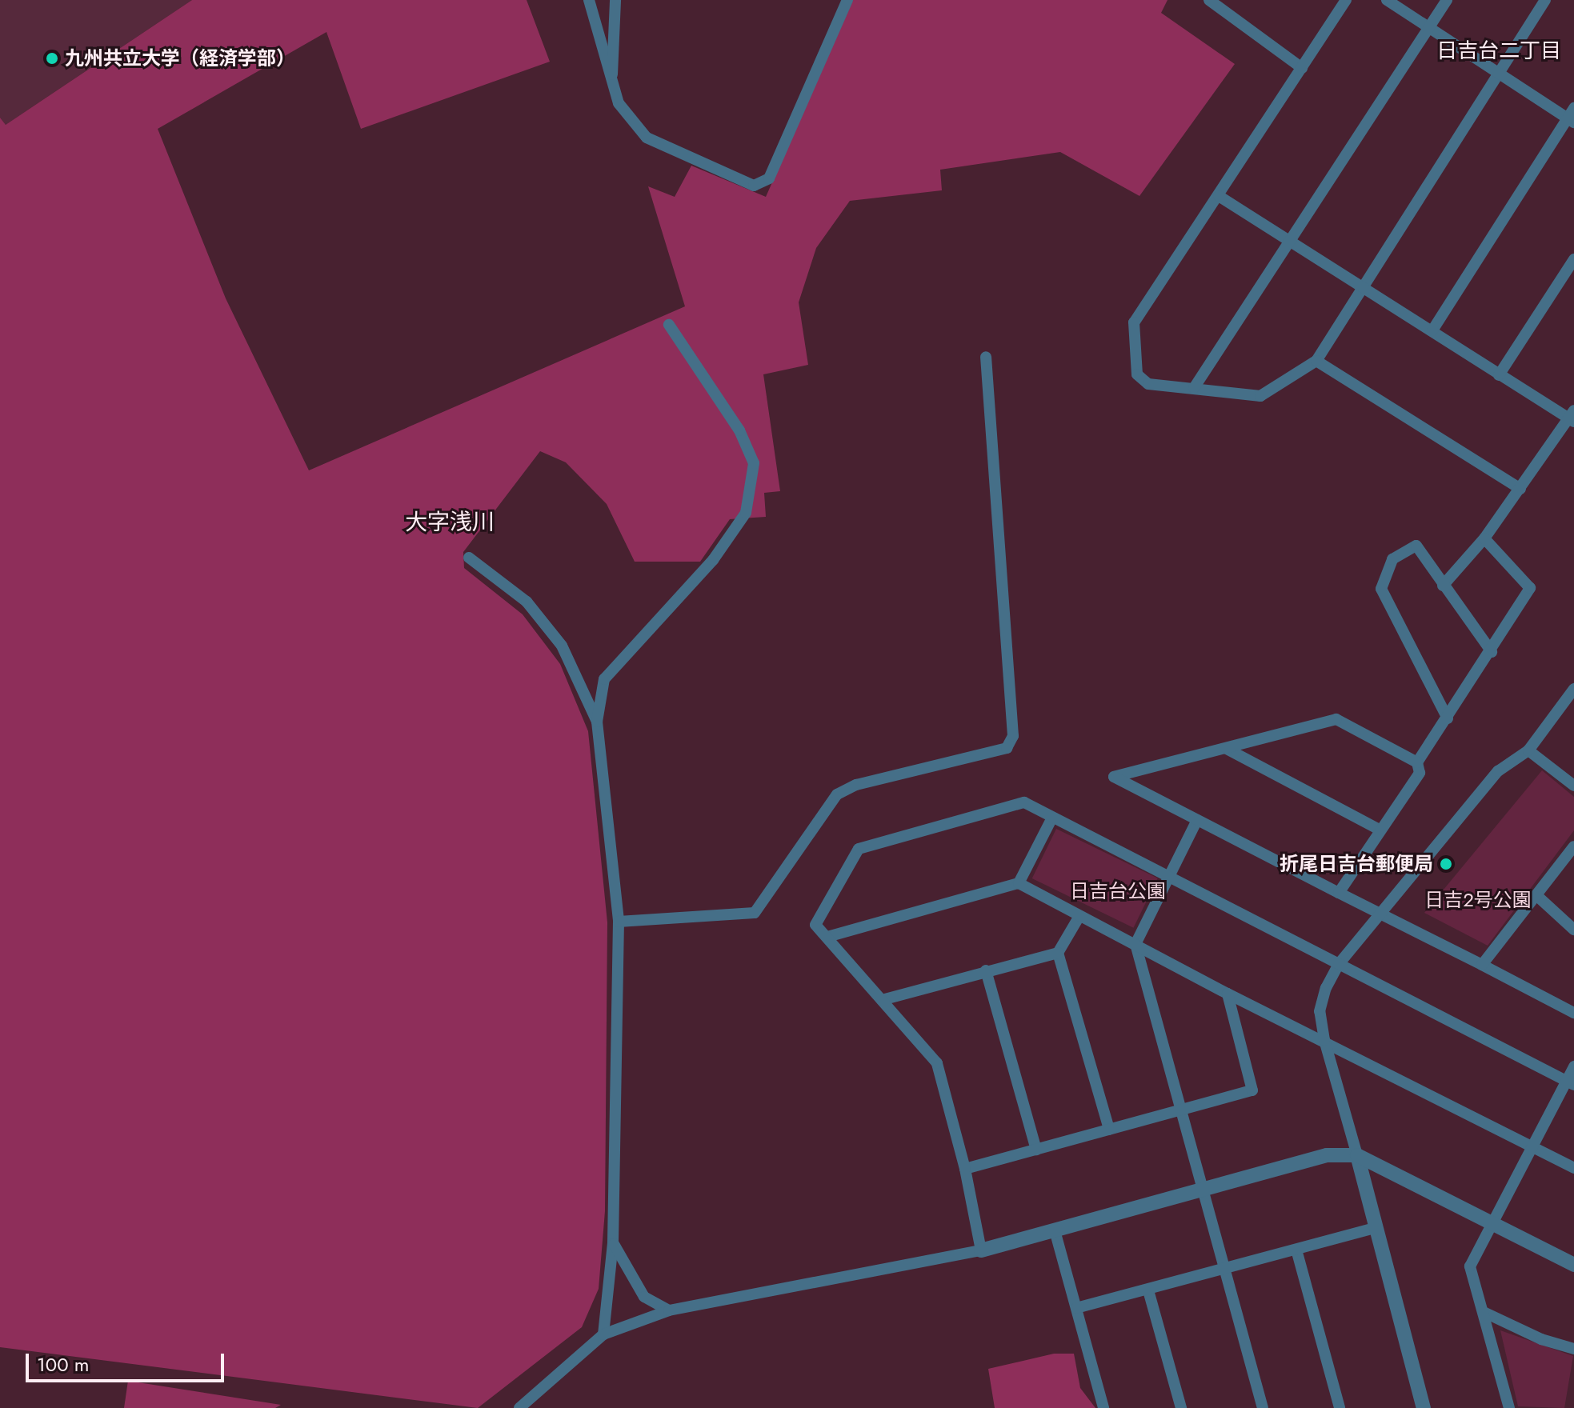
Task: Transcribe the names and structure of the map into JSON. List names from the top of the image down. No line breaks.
{"districts":["日吉台二丁目","大字浅川"],"parks":["日吉台公園","日吉2号公園"],"places":["九州共立大学（経済学部）","折尾日吉台郵便局"],"scale_bar":"100 m"}
